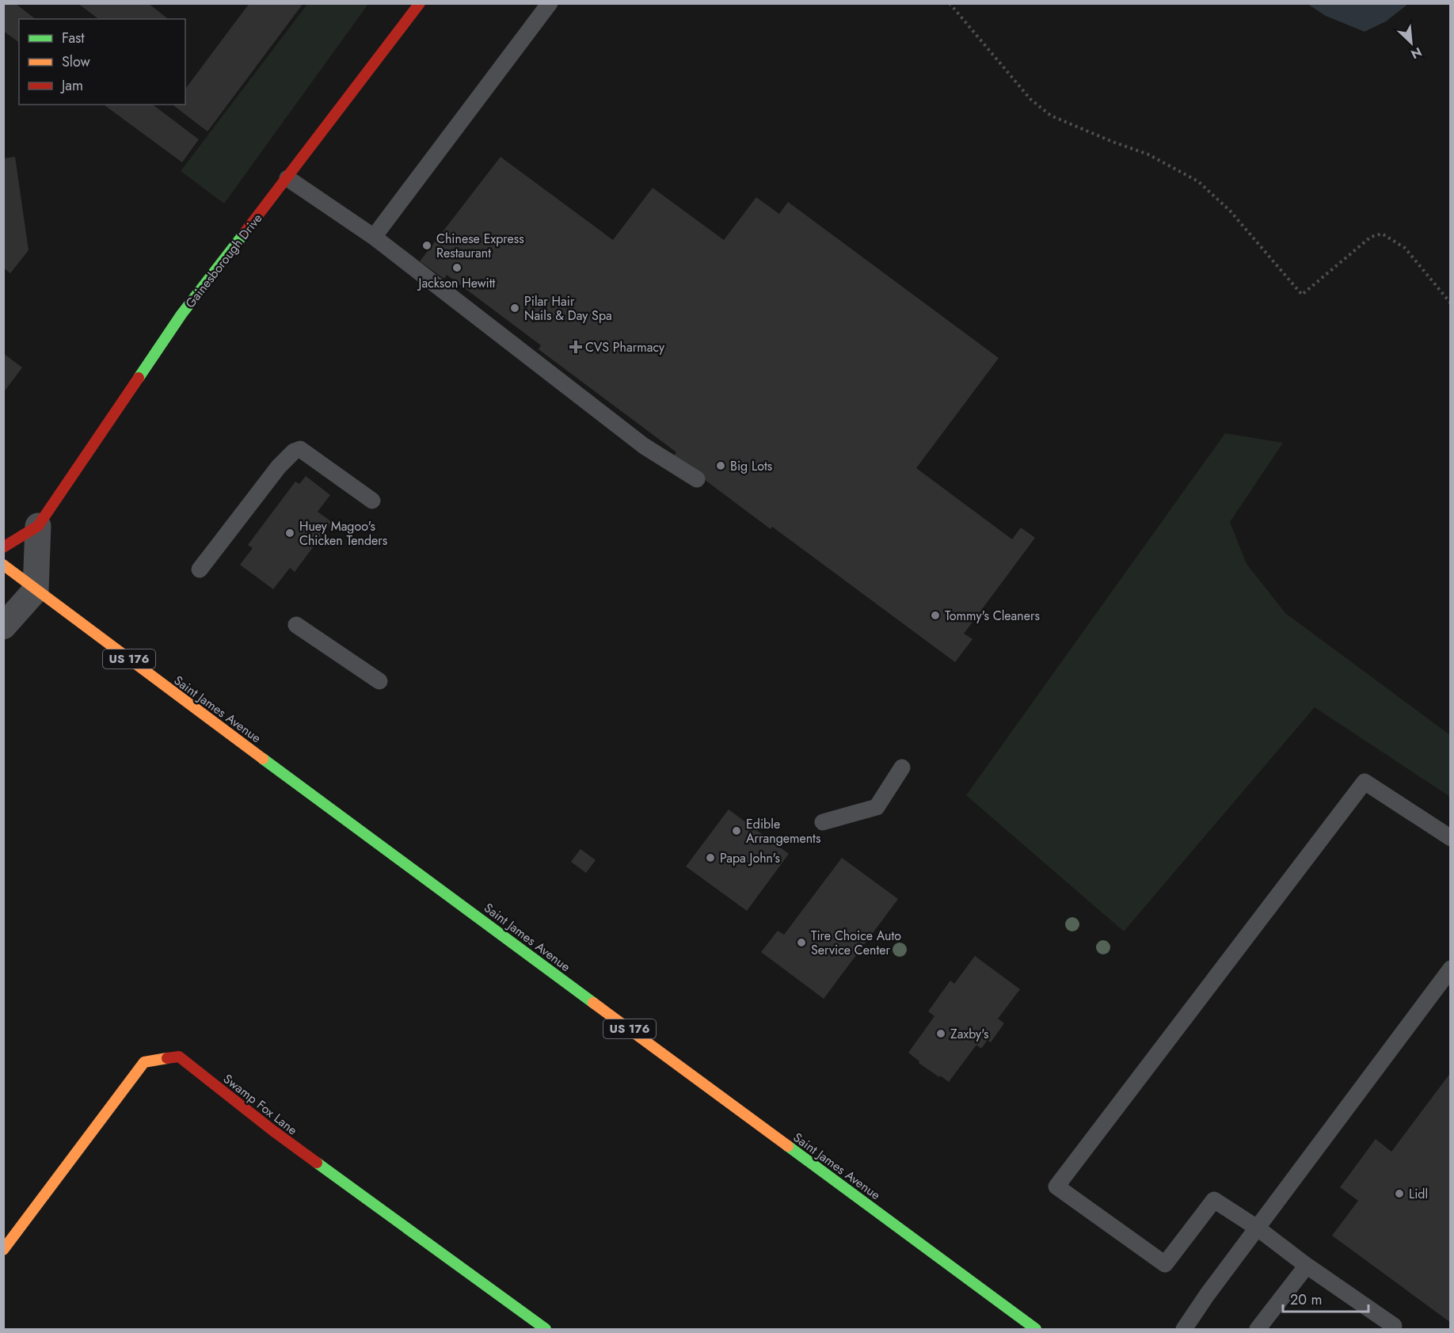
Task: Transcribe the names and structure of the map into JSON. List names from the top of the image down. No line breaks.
{"streets":{"street":["Gainesborough Drive","US 176","Saint James Avenue","Swamp Fox Lane"]},"places":{"other":["Chinese Express Restaurant","Jackson Hewitt","Pilar Hair Nails & Day Spa","Big Lots","Huey Magoo's Chicken Tenders","Tommy's Cleaners","Edible Arrangements","Papa John's","Tire Choice Auto Service Center","Zaxby's","Lidl"],"health":["CVS Pharmacy"]},"legend":["Fast","Slow","Jam"],"scale_bar":"20 m","north":"bottom right"}
